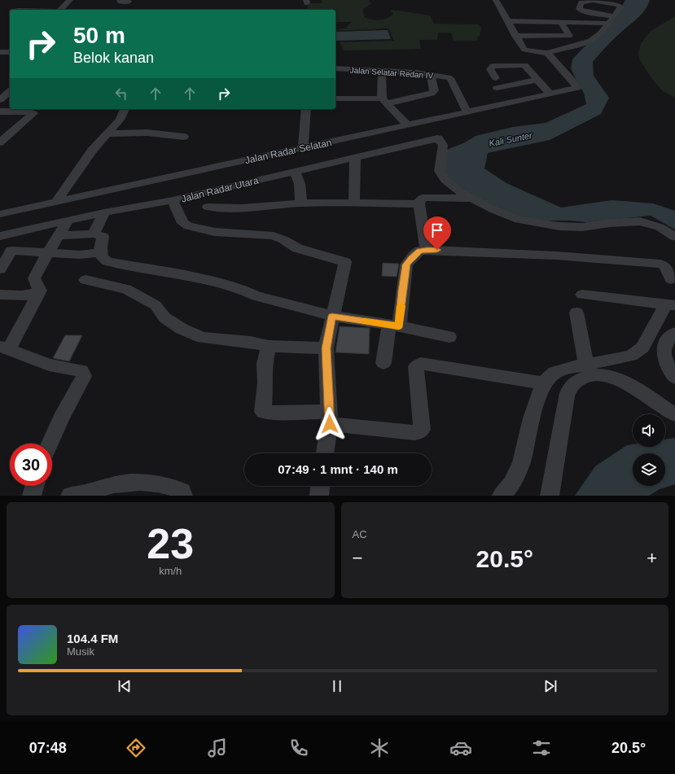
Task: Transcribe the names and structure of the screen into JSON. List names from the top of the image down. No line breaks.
{"streets":{"street":["Jalan Selatar Redan IV","Jalan Radar Selatan","Jalan Radar Utara"]},"crossings":[["Jalan Selatar Redan IV","Jalan Radar Selatan"]],"water":["Kali Sunter"],"page":{"turn":["50 m","Belok kanan"],"limit":"30","trip":"07:49 · 1 mnt · 140 m","tile":[["23","km/h"],"AC"],"heat":["−","20.5°","+"],"song":["104.4 FM","Musik"],"tabs":["07:48","20.5°"]}}
